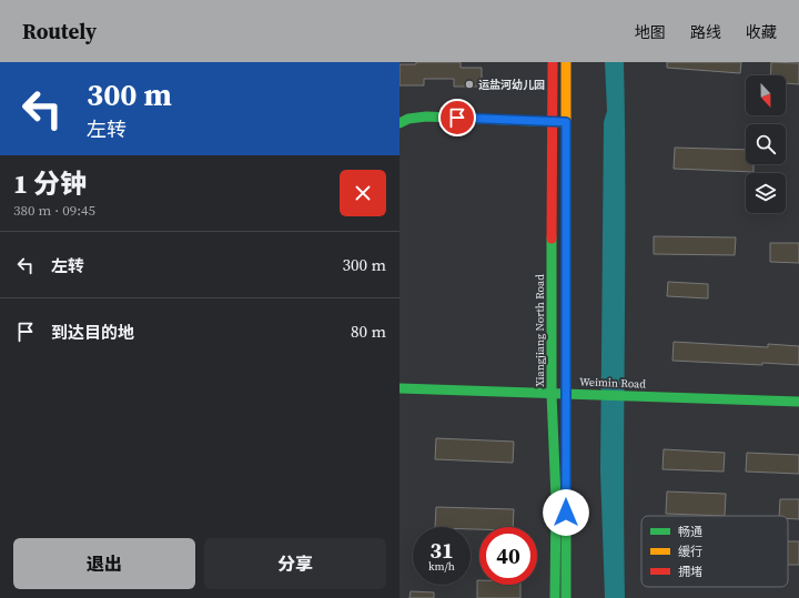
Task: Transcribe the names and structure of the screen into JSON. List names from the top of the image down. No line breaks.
{"streets":{"street":["Xiangjiang North Road","Weimin Road"]},"crossings":[["Xiangjiang North Road","Weimin Road"]],"places":["运盐河幼儿园"],"legend":["畅通","缓行","拥堵"],"north":"bottom","page":{"header":"Routely","nav":["地图","路线","收藏"],"turn":["300 m","左转"],"heading":["1 分钟","380 m · 09:45"],"list":[{"name":"左转","value":"300 m"},{"name":"到达目的地","value":"80 m"}],"speed":"31 km/h","limit":"40","buttons":["退出","分享"]}}
